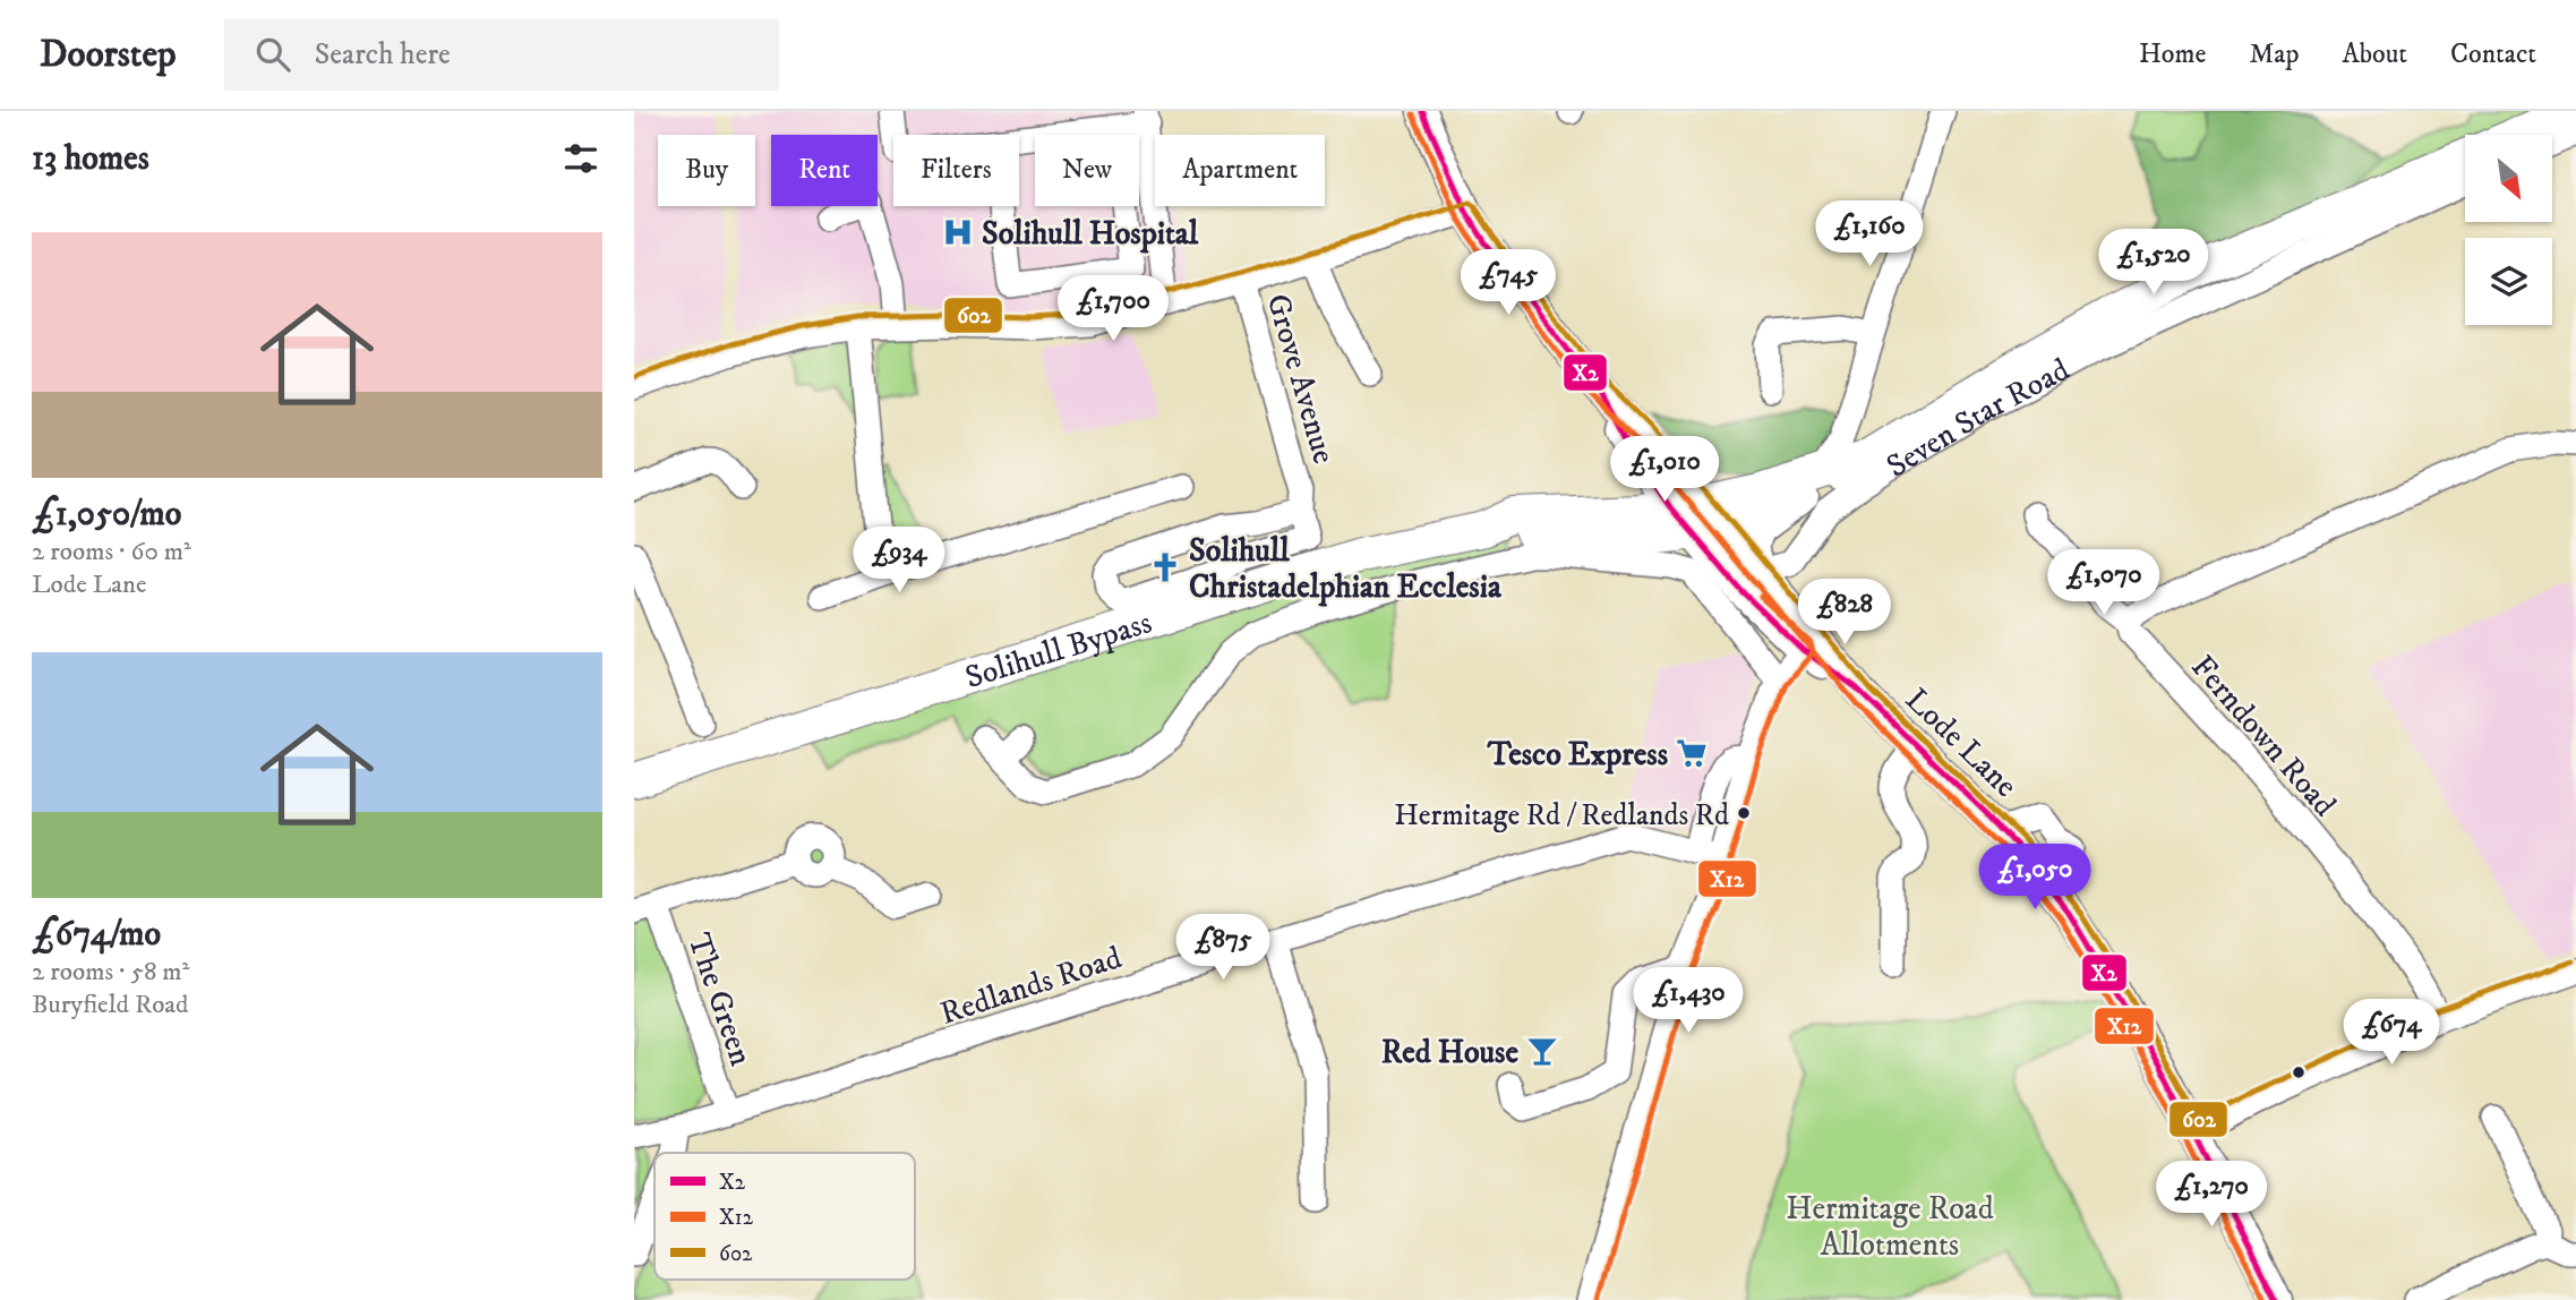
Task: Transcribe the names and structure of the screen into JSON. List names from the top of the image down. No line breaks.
{"streets":{"highway":["Seven Star Road","Solihull Bypass"],"main road":["Lode Lane"],"street":["Grove Avenue","Ferndown Road","Redlands Road","The Green"]},"crossings":[["Seven Star Road","Solihull Bypass"],["Seven Star Road","Lode Lane"],["Solihull Bypass","Lode Lane"],["Redlands Road","The Green"]],"parks":["Hermitage Road Allotments"],"places":{"hospital":["Solihull Hospital"],"church":["Solihull Christadelphian Ecclesia"],"supermarket":["Tesco Express"],"other":["Hermitage Rd / Redlands Rd"],"bar":["Red House"]},"lines":["transit line X2","transit line X12","transit line 602"],"legend":["X2","X12","602"],"north":"bottom right","page":{"header":"Doorstep","search":"Search here","nav":["Home","Map","About","Contact"],"heading":"13 homes","chip":["Buy","Rent","Filters","New","Apartment"],"price":["£1,160","£1,520","£745","£1,700","£1,010","£934","£1,070","£828","£1,050","£875","£1,430","£674","£1,270"],"list":[{"name":"£1,050/mo","note":"2 rooms · 60 m² · Lode Lane"},{"name":"£674/mo","note":"2 rooms · 58 m² · Buryfield Road"}]}}
